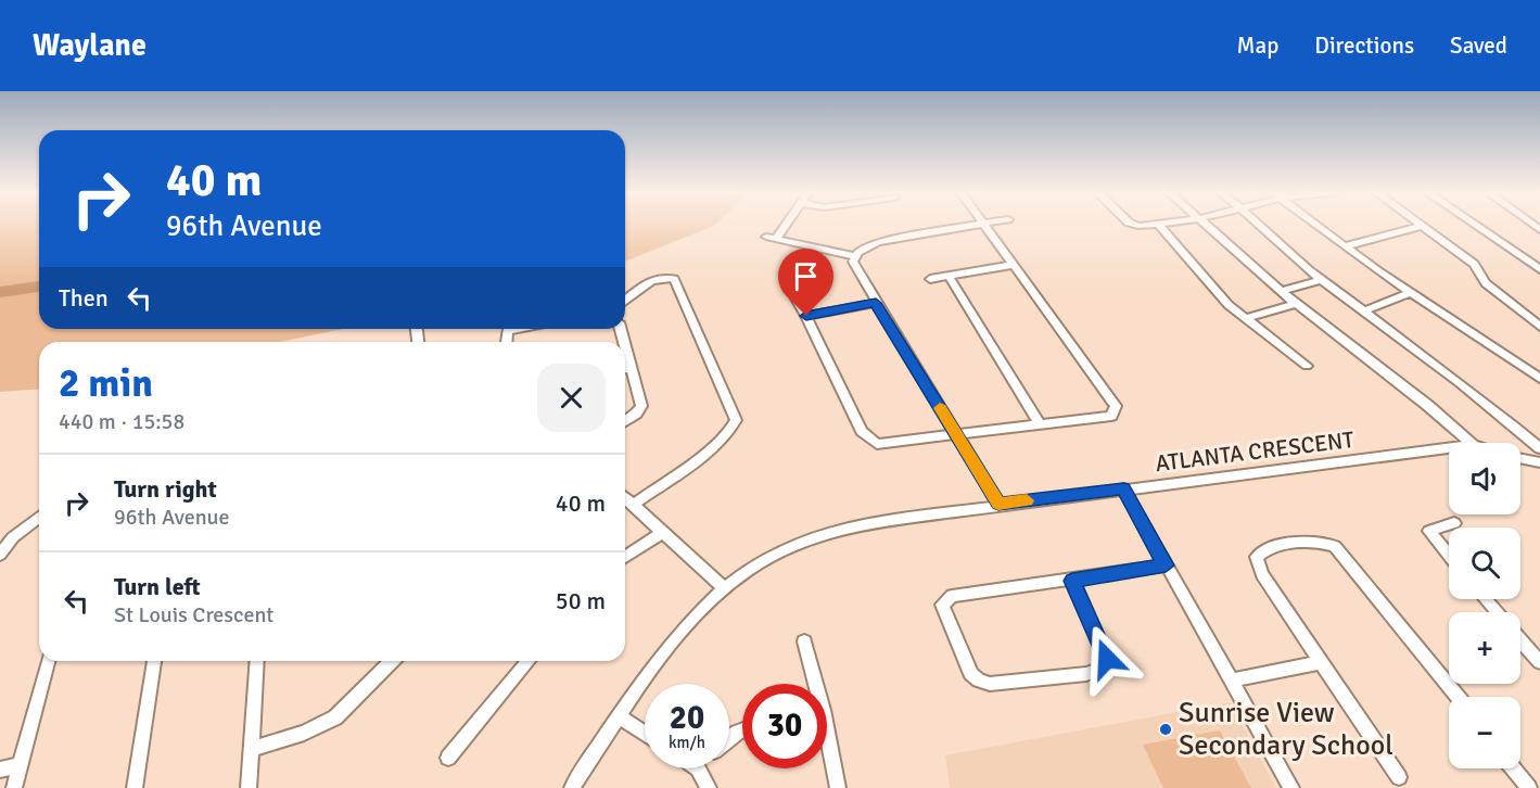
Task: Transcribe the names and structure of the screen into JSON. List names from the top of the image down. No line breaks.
{"streets":{"street":["ATLANTA CRESCENT"]},"places":["Sunrise View Secondary School"],"page":{"header":"Waylane","nav":["Map","Directions","Saved"],"turn":["40 m","96th Avenue"],"then":"Then","heading":["2 min","440 m · 15:58"],"map_buttons":["+","−"],"list":[{"name":"Turn right","note":"96th Avenue","value":"40 m"},{"name":"Turn left","note":"St Louis Crescent","value":"50 m"}],"speed":"20 km/h","limit":"30"}}
